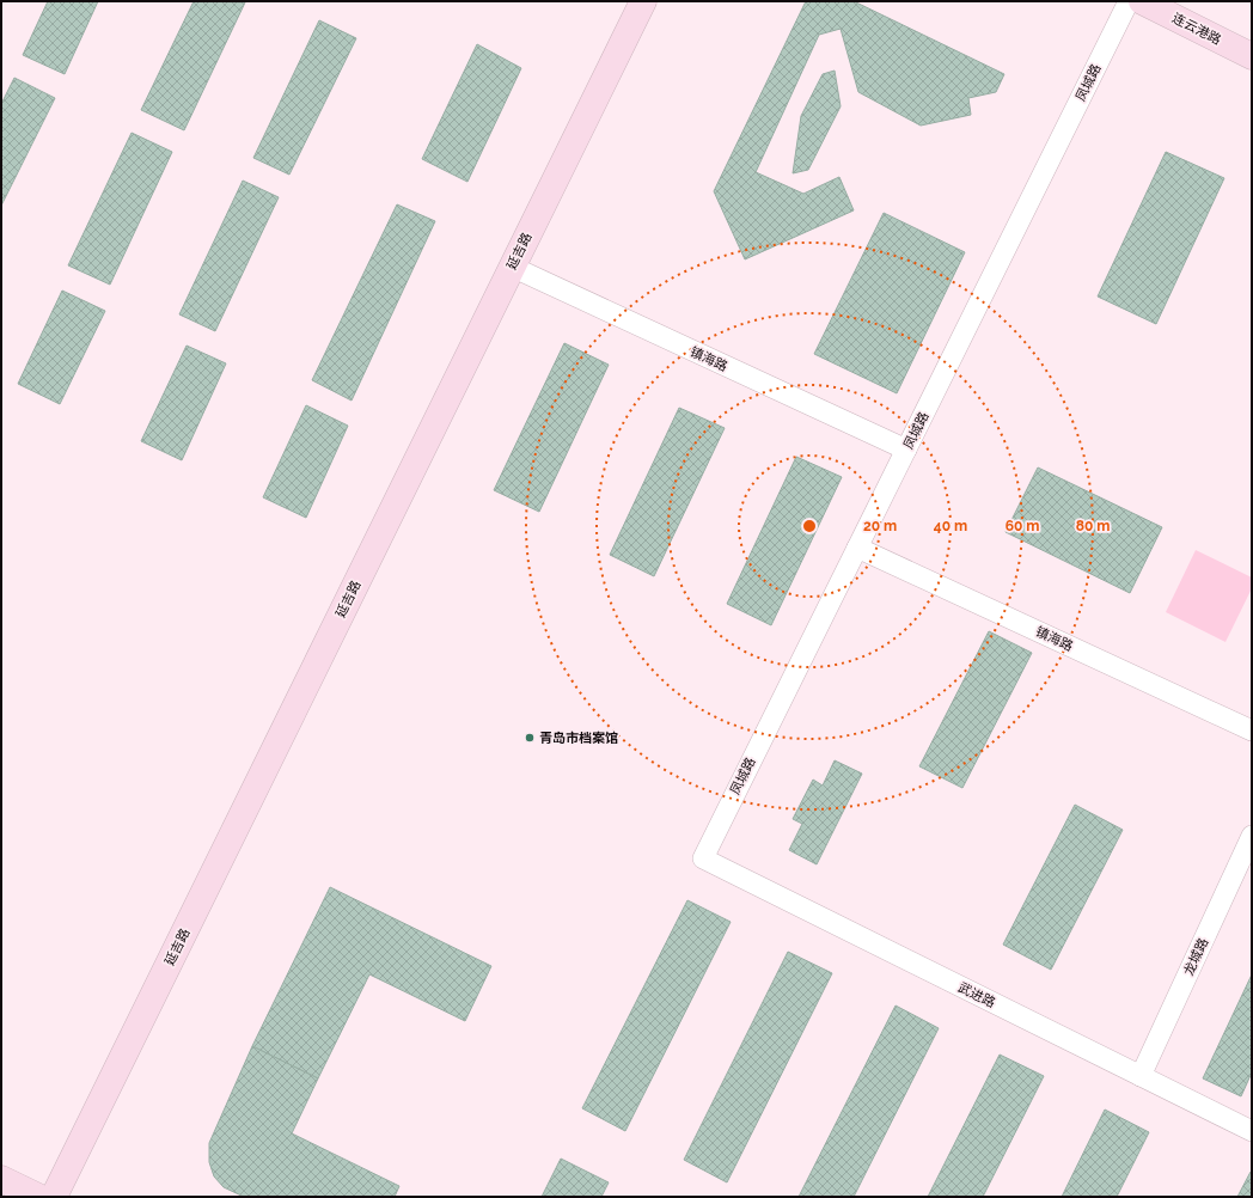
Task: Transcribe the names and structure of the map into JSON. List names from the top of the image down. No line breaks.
{"streets":{"main road":["连云港路","延吉路"],"street":["凤城路","镇海路","龙城路","武进路"]},"crossings":[["凤城路","镇海路"],["凤城路","武进路"],["延吉路","镇海路"],["龙城路","武进路"]],"places":["青岛市档案馆"],"rings":["20 m","40 m","60 m","80 m"]}
